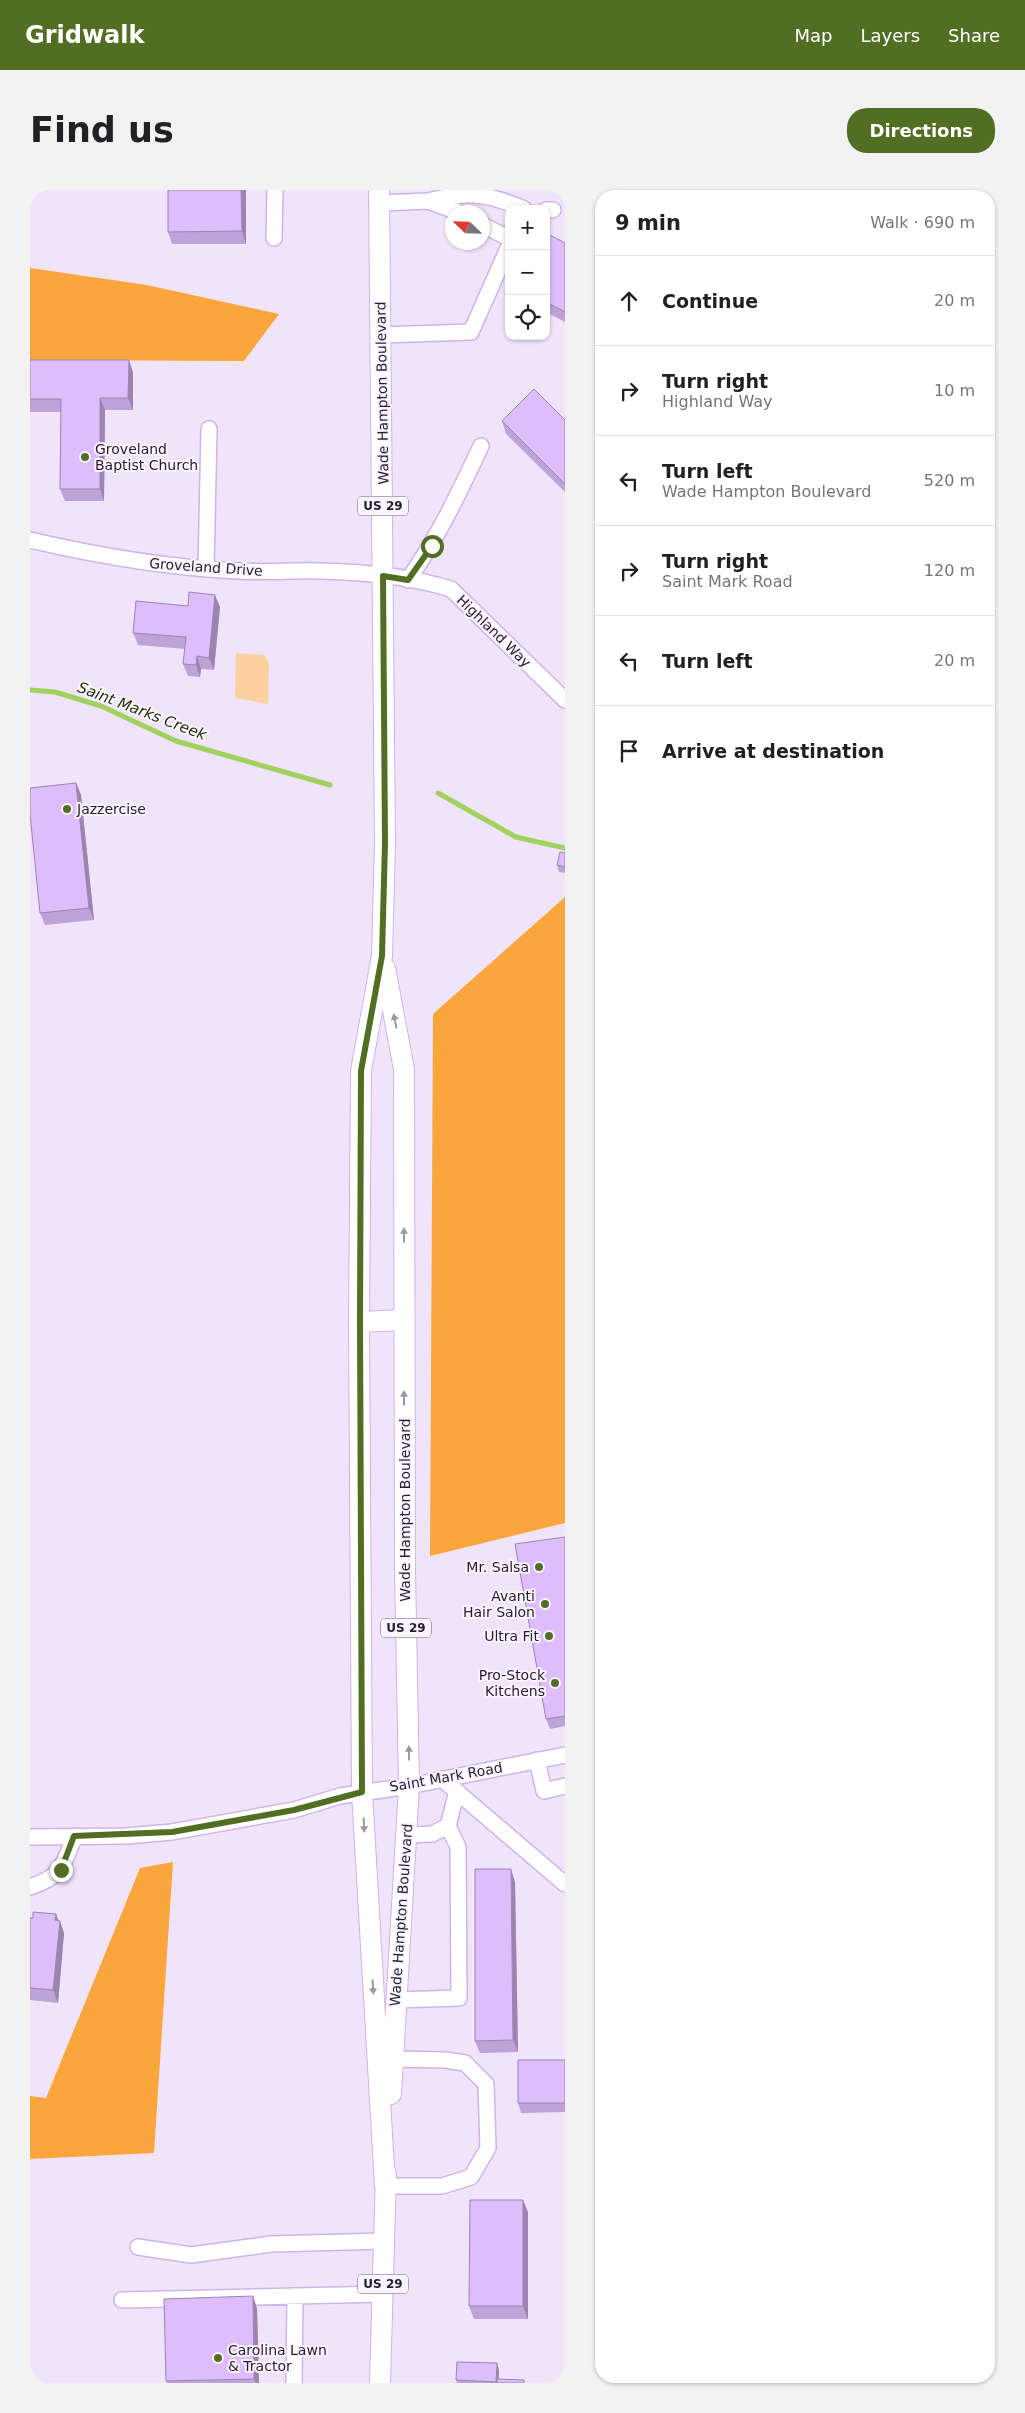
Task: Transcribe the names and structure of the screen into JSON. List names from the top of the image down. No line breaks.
{"streets":{"main road":["Wade Hampton Boulevard","US 29"],"street":["Groveland Drive","Highland Way","Saint Mark Road"]},"crossings":[["Wade Hampton Boulevard","Groveland Drive"],["Wade Hampton Boulevard","Highland Way"],["Wade Hampton Boulevard","Saint Mark Road"],["Groveland Drive","Highland Way"]],"water":["Saint Marks Creek"],"places":["Groveland Baptist Church","Jazzercise","Mr. Salsa","Avanti Hair Salon","Ultra Fit","Pro-Stock Kitchens","Carolina Lawn & Tractor"],"north":"top left","page":{"header":"Gridwalk","nav":["Map","Layers","Share"],"buttons":"Directions","title":"Find us","heading":["9 min","Walk · 690 m"],"map_buttons":["+","−"],"list":[["Continue","20 m"],["Turn right","Highland Way","10 m"],["Turn left","Wade Hampton Boulevard","520 m"],["Turn right","Saint Mark Road","120 m"],["Turn left","20 m"],"Arrive at destination"]}}
